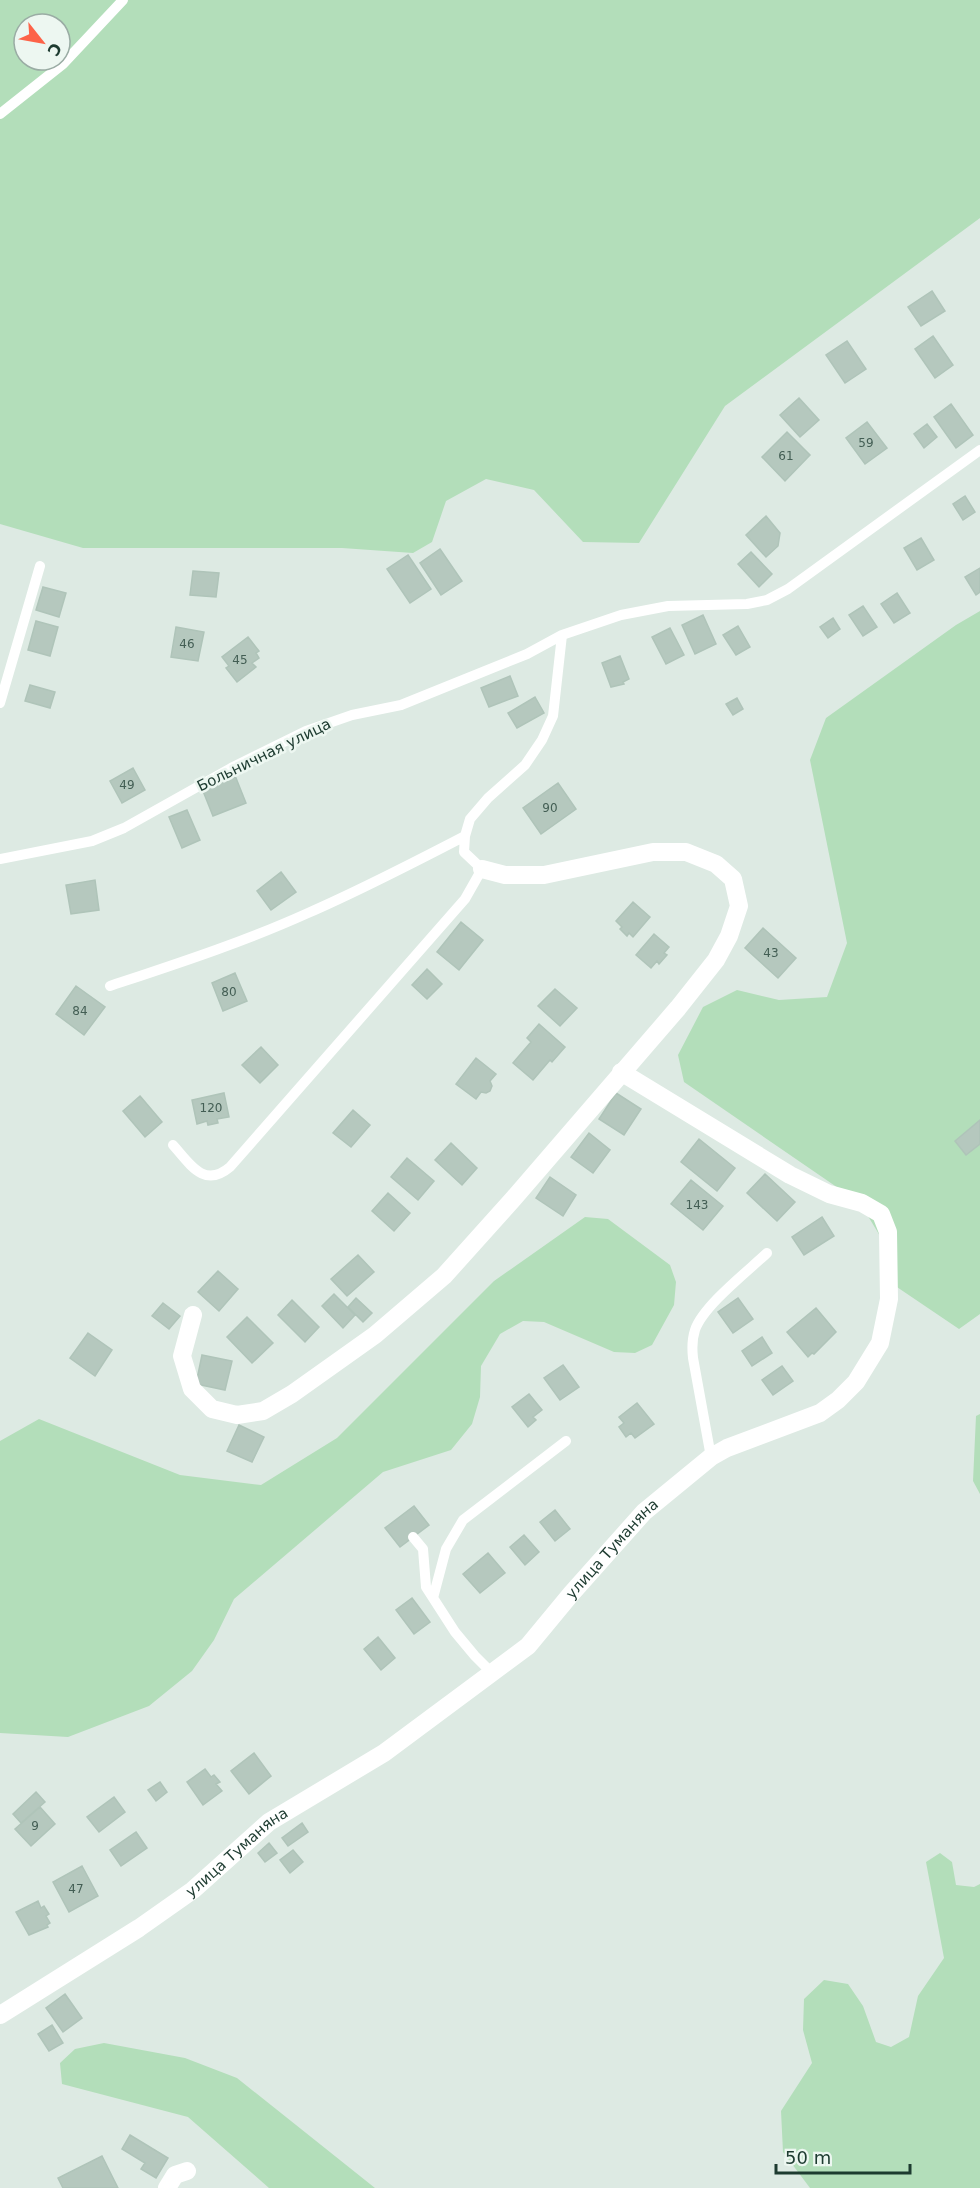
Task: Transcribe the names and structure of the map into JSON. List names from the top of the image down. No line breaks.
{"streets":{"street":["улица Туманяна"],"lane":["Больничная улица"]},"house_numbers":["59","61","46","45","49","90","43","80","84","120","143","9","47"],"scale_bar":"50 m","north":"bottom right"}
